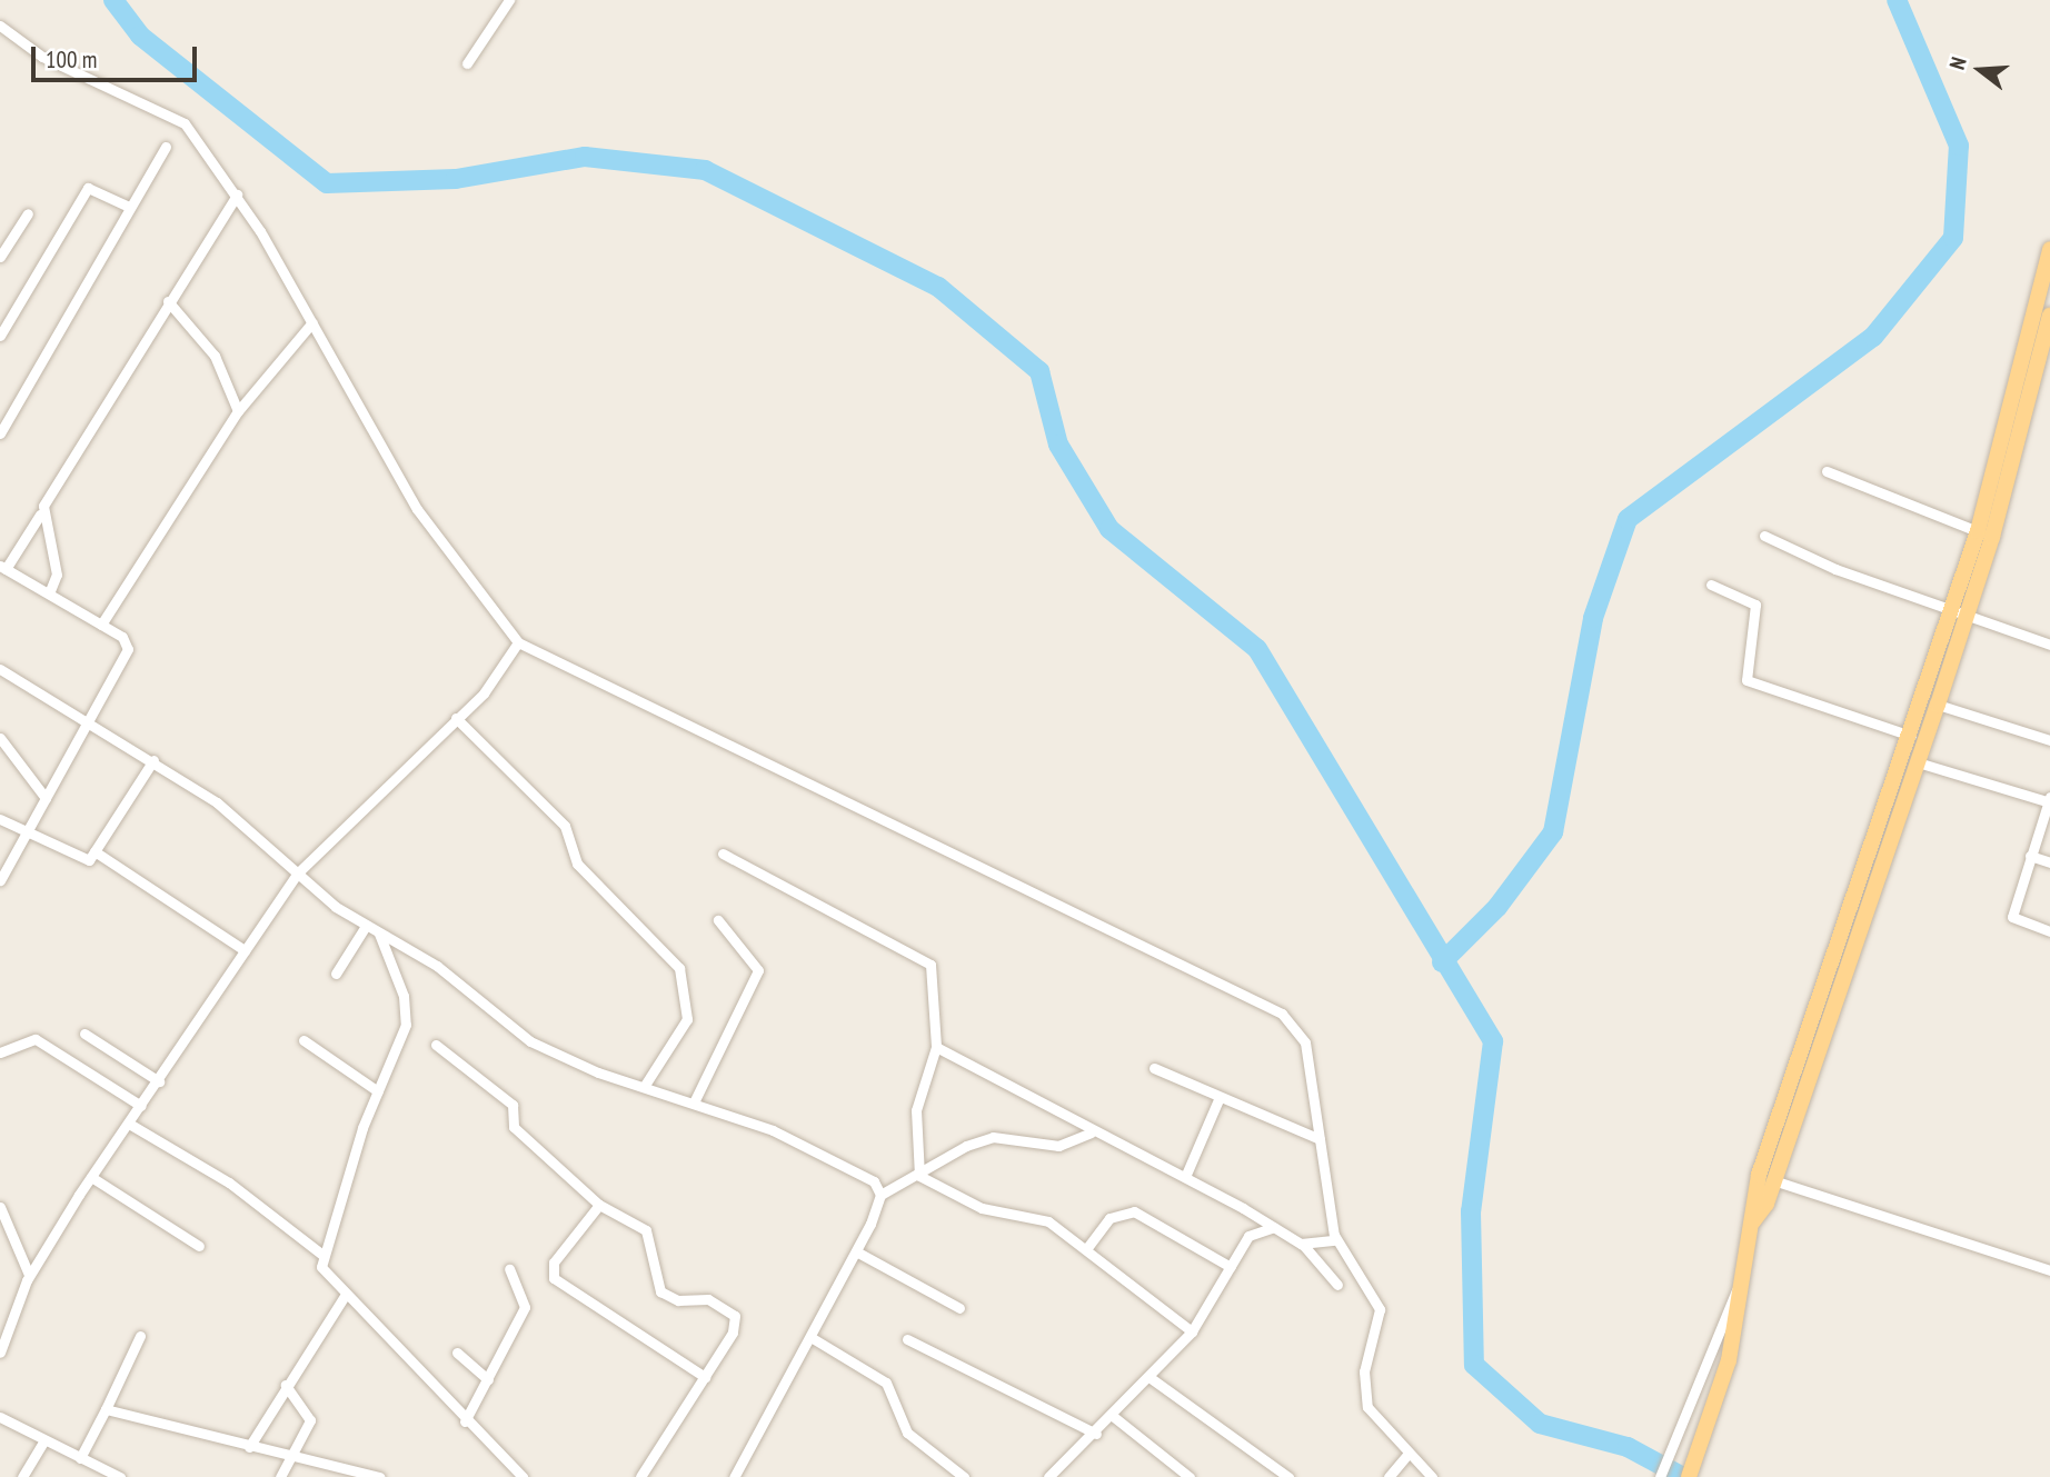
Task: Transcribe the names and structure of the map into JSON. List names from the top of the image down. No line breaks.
{"scale_bar":"100 m","north":"left"}
